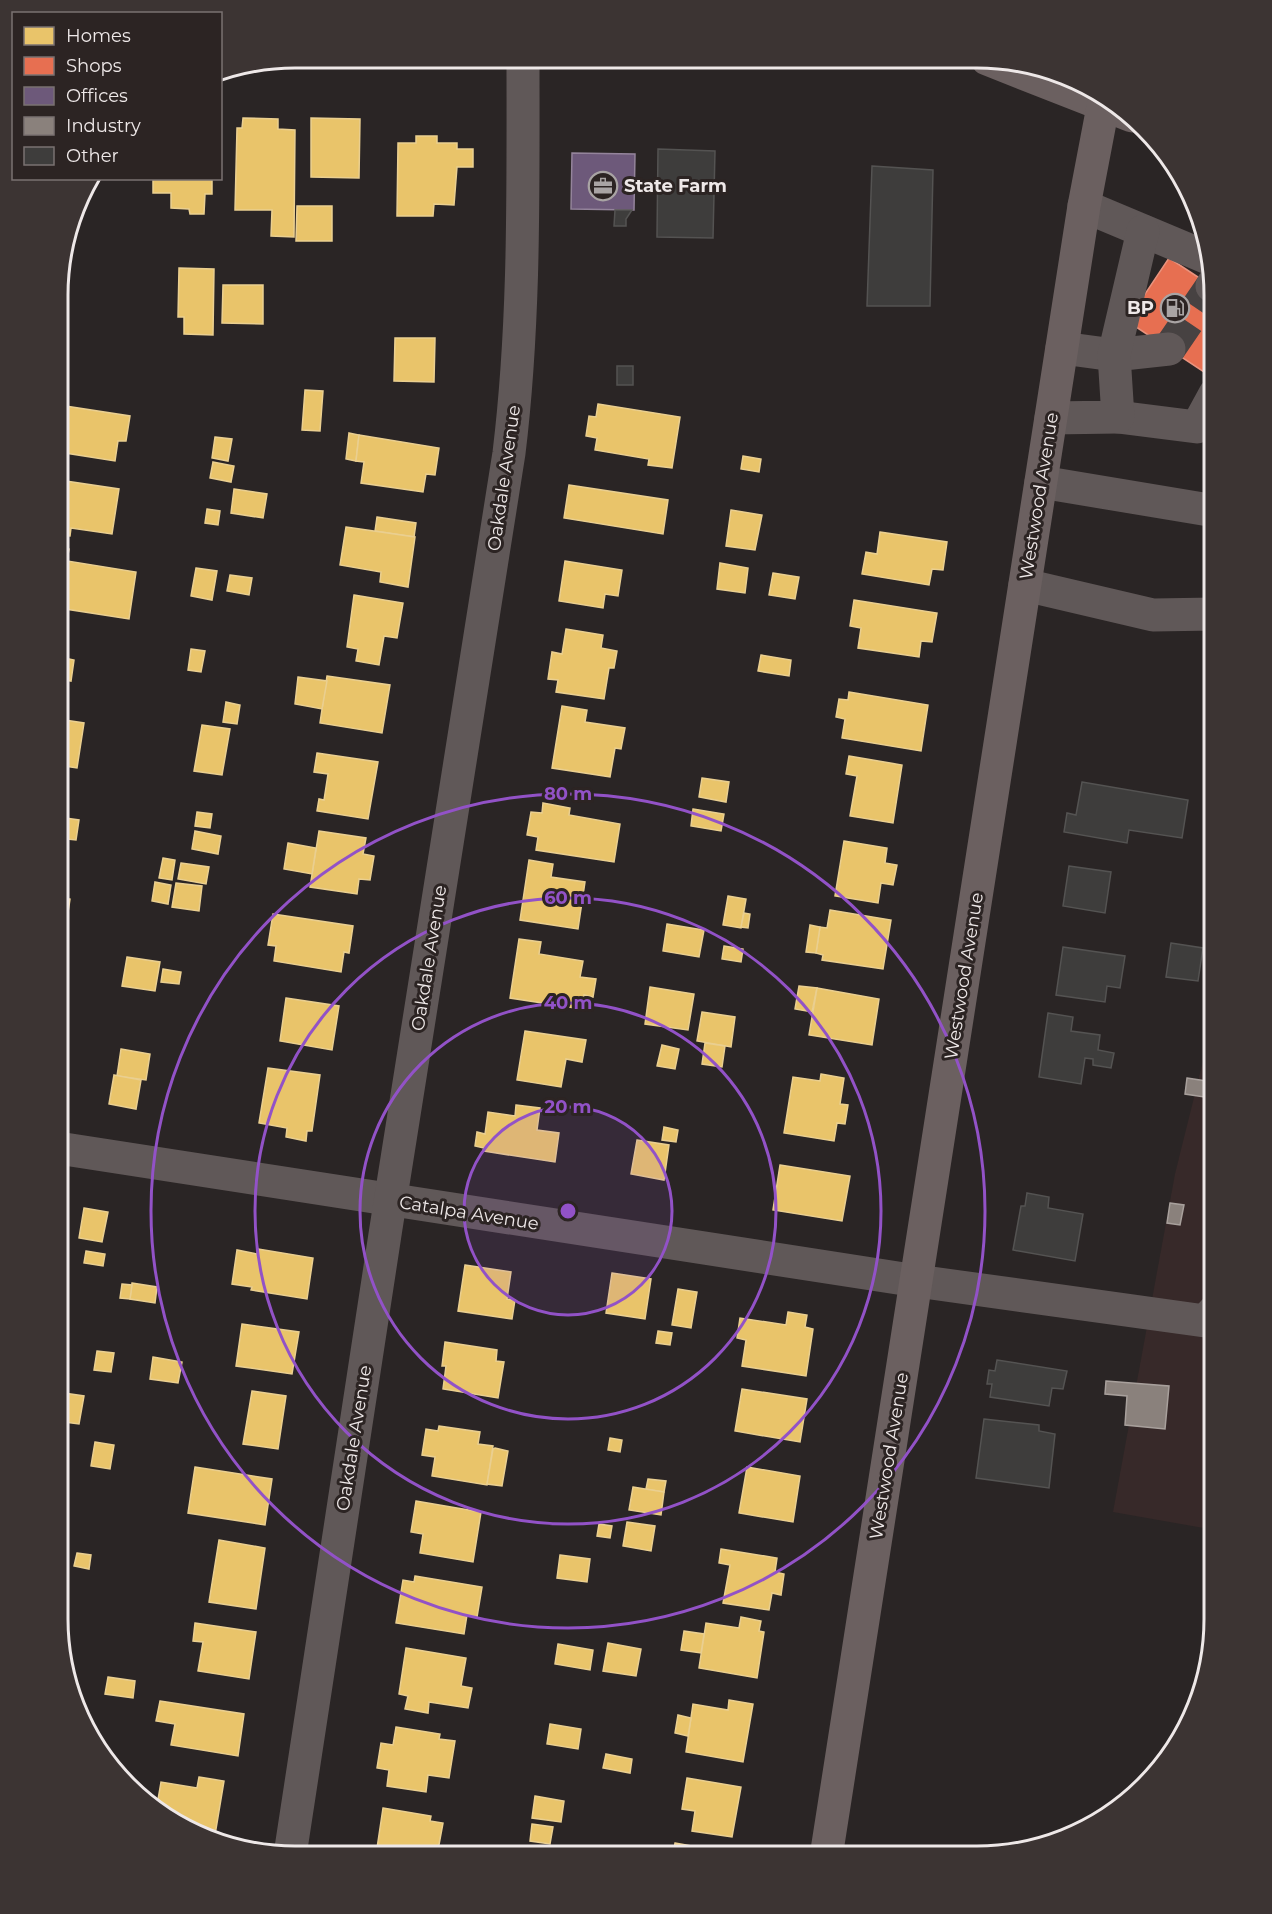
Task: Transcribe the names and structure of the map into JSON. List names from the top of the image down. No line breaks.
{"streets":{"main road":["Westwood Avenue"],"street":["Oakdale Avenue","Catalpa Avenue"]},"crossings":[["Oakdale Avenue","Catalpa Avenue"],["Westwood Avenue","Catalpa Avenue"]],"places":{"office":["State Farm"],"fuel station":["BP"]},"legend":["Homes","Shops","Offices","Industry","Other"],"rings":["80 m","60 m","40 m","20 m"]}
